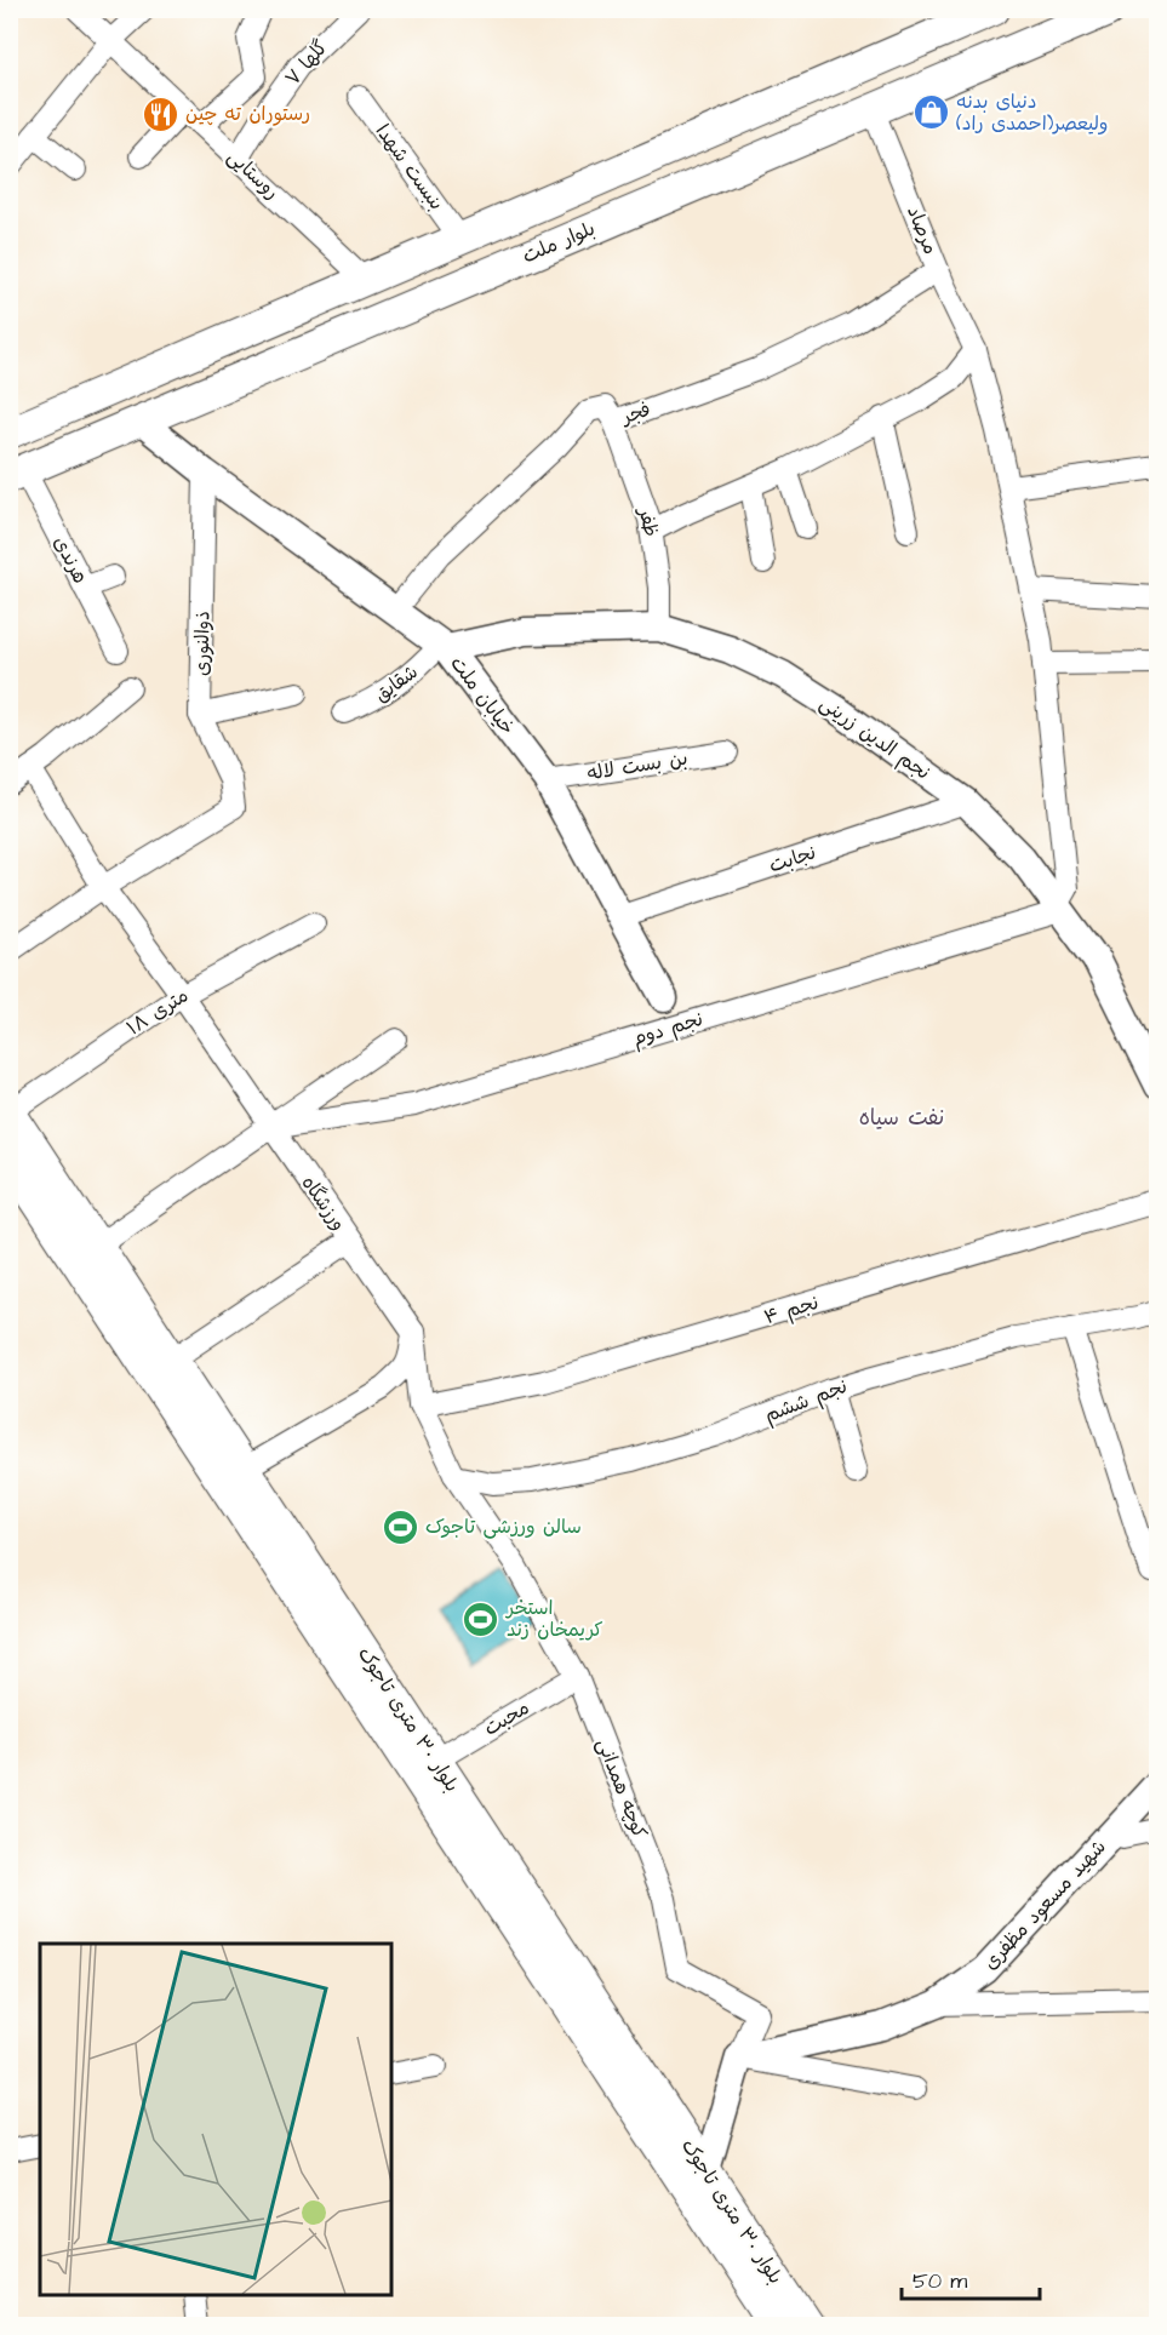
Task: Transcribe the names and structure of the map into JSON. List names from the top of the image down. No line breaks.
{"streets":{"main road":["بلوار ملت","بلوار ۳۰ متری تاجوک"],"street":["گلها ۷","بنبست شهدا","روستایی","مرصاد","فجر","ظفر","هرندی","ذوالنوری","شقایق","خیابان ملت","نجم الدین زرینی","بن بست لاله","نجابت","۱۸ متری","نجم دوم","ورزشگاه","نجم ۴","نجم ششم","محبت","کوچه همدانی","شهید مسعود مظفری"]},"crossings":[["گلها ۷","روستایی"],["مرصاد","بلوار ملت"],["مرصاد","فجر"],["مرصاد","نجم الدین زرینی"],["مرصاد","نجم دوم"],["بلوار ملت","هرندی"],["بلوار ملت","خیابان ملت"],["فجر","ظفر"],["فجر","خیابان ملت"],["ظفر","نجم الدین زرینی"],["ذوالنوری","خیابان ملت"],["ذوالنوری","ورزشگاه"],["شقایق","خیابان ملت"],["شقایق","نجم الدین زرینی"],["خیابان ملت","نجم الدین زرینی"],["خیابان ملت","بن بست لاله"],["خیابان ملت","نجابت"],["نجم الدین زرینی","نجابت"],["نجم الدین زرینی","نجم دوم"],["۱۸ متری","ورزشگاه"],["۱۸ متری","بلوار ۳۰ متری تاجوک"],["نجم دوم","ورزشگاه"],["ورزشگاه","کوچه همدانی"],["نجم ۴","کوچه همدانی"],["نجم ششم","کوچه همدانی"],["محبت","بلوار ۳۰ متری تاجوک"],["محبت","کوچه همدانی"],["کوچه همدانی","شهید مسعود مظفری"]],"districts":["نفت سیاه"],"places":{"shop":["دنیای بدنه ولیعصر(احمدی راد)"],"restaurant":["رستوران ته چین"],"sports":["سالن ورزشی تاجوک","استخر کریمخان زند"]},"scale_bar":"50 m"}
